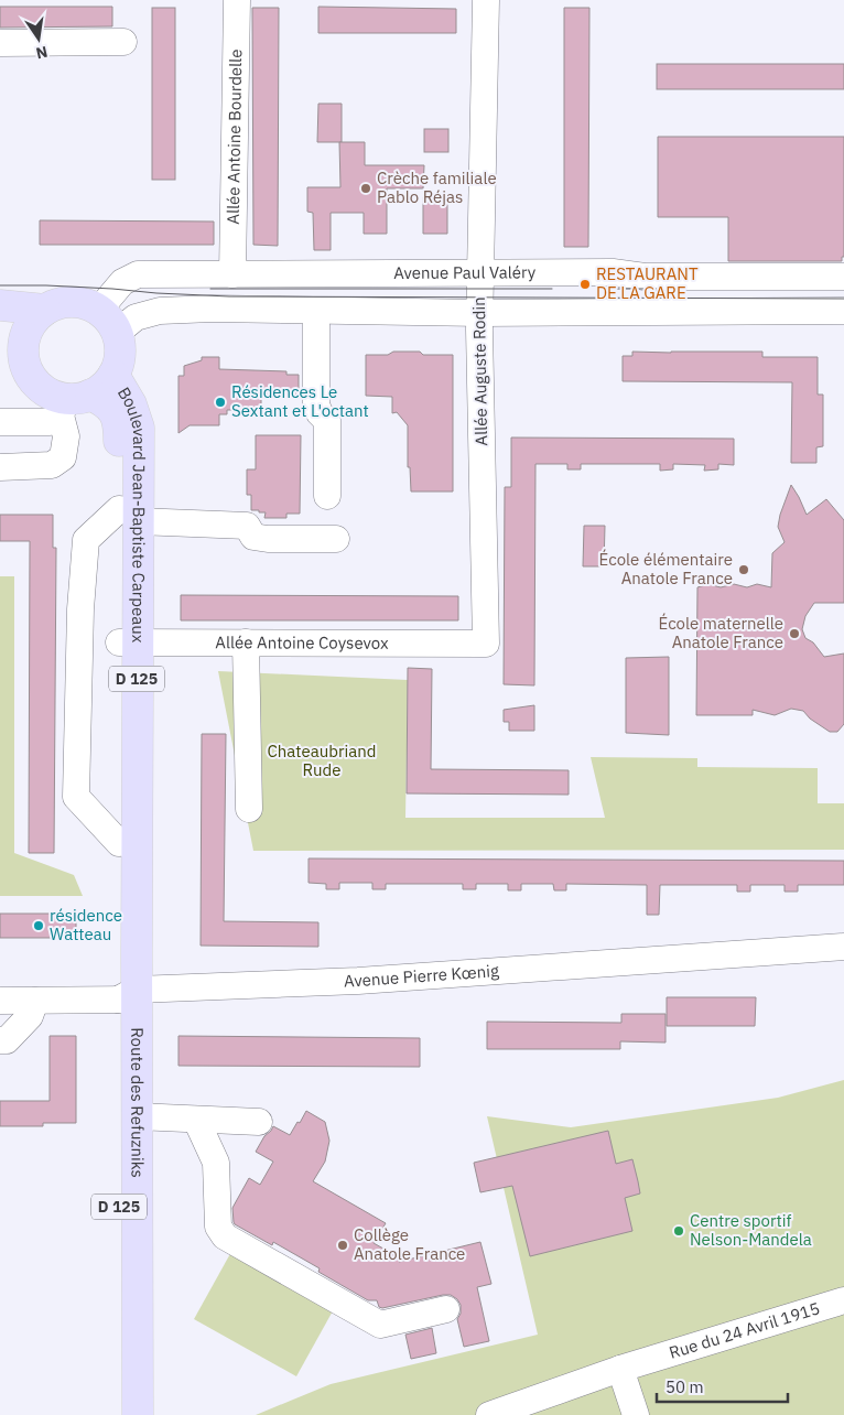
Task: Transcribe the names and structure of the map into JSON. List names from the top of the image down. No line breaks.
{"streets":{"main road":["Boulevard Jean-Baptiste Carpeaux","D 125","Route des Refuzniks"],"street":["Allée Antoine Bourdelle","Avenue Paul Valéry","Allée Auguste Rodin","Allée Antoine Coysevox","Avenue Pierre Kœnig","Rue du 24 Avril 1915"]},"crossings":[["Allée Antoine Bourdelle","Avenue Paul Valéry"],["Avenue Paul Valéry","Allée Auguste Rodin"],["Avenue Paul Valéry","Boulevard Jean-Baptiste Carpeaux"],["Allée Auguste Rodin","Allée Antoine Coysevox"],["Boulevard Jean-Baptiste Carpeaux","Allée Antoine Coysevox"],["Boulevard Jean-Baptiste Carpeaux","Avenue Pierre Kœnig"],["Boulevard Jean-Baptiste Carpeaux","Route des Refuzniks"],["Avenue Pierre Kœnig","Route des Refuzniks"]],"parks":["Chateaubriand Rude"],"places":["Crèche familiale Pablo Réjas","RESTAURANT DE LA GARE","Résidences Le Sextant et L'octant","École élémentaire Anatole France","École maternelle Anatole France","résidence Watteau","Centre sportif Nelson-Mandela","Collège Anatole France"],"scale_bar":"50 m","north":"bottom"}
